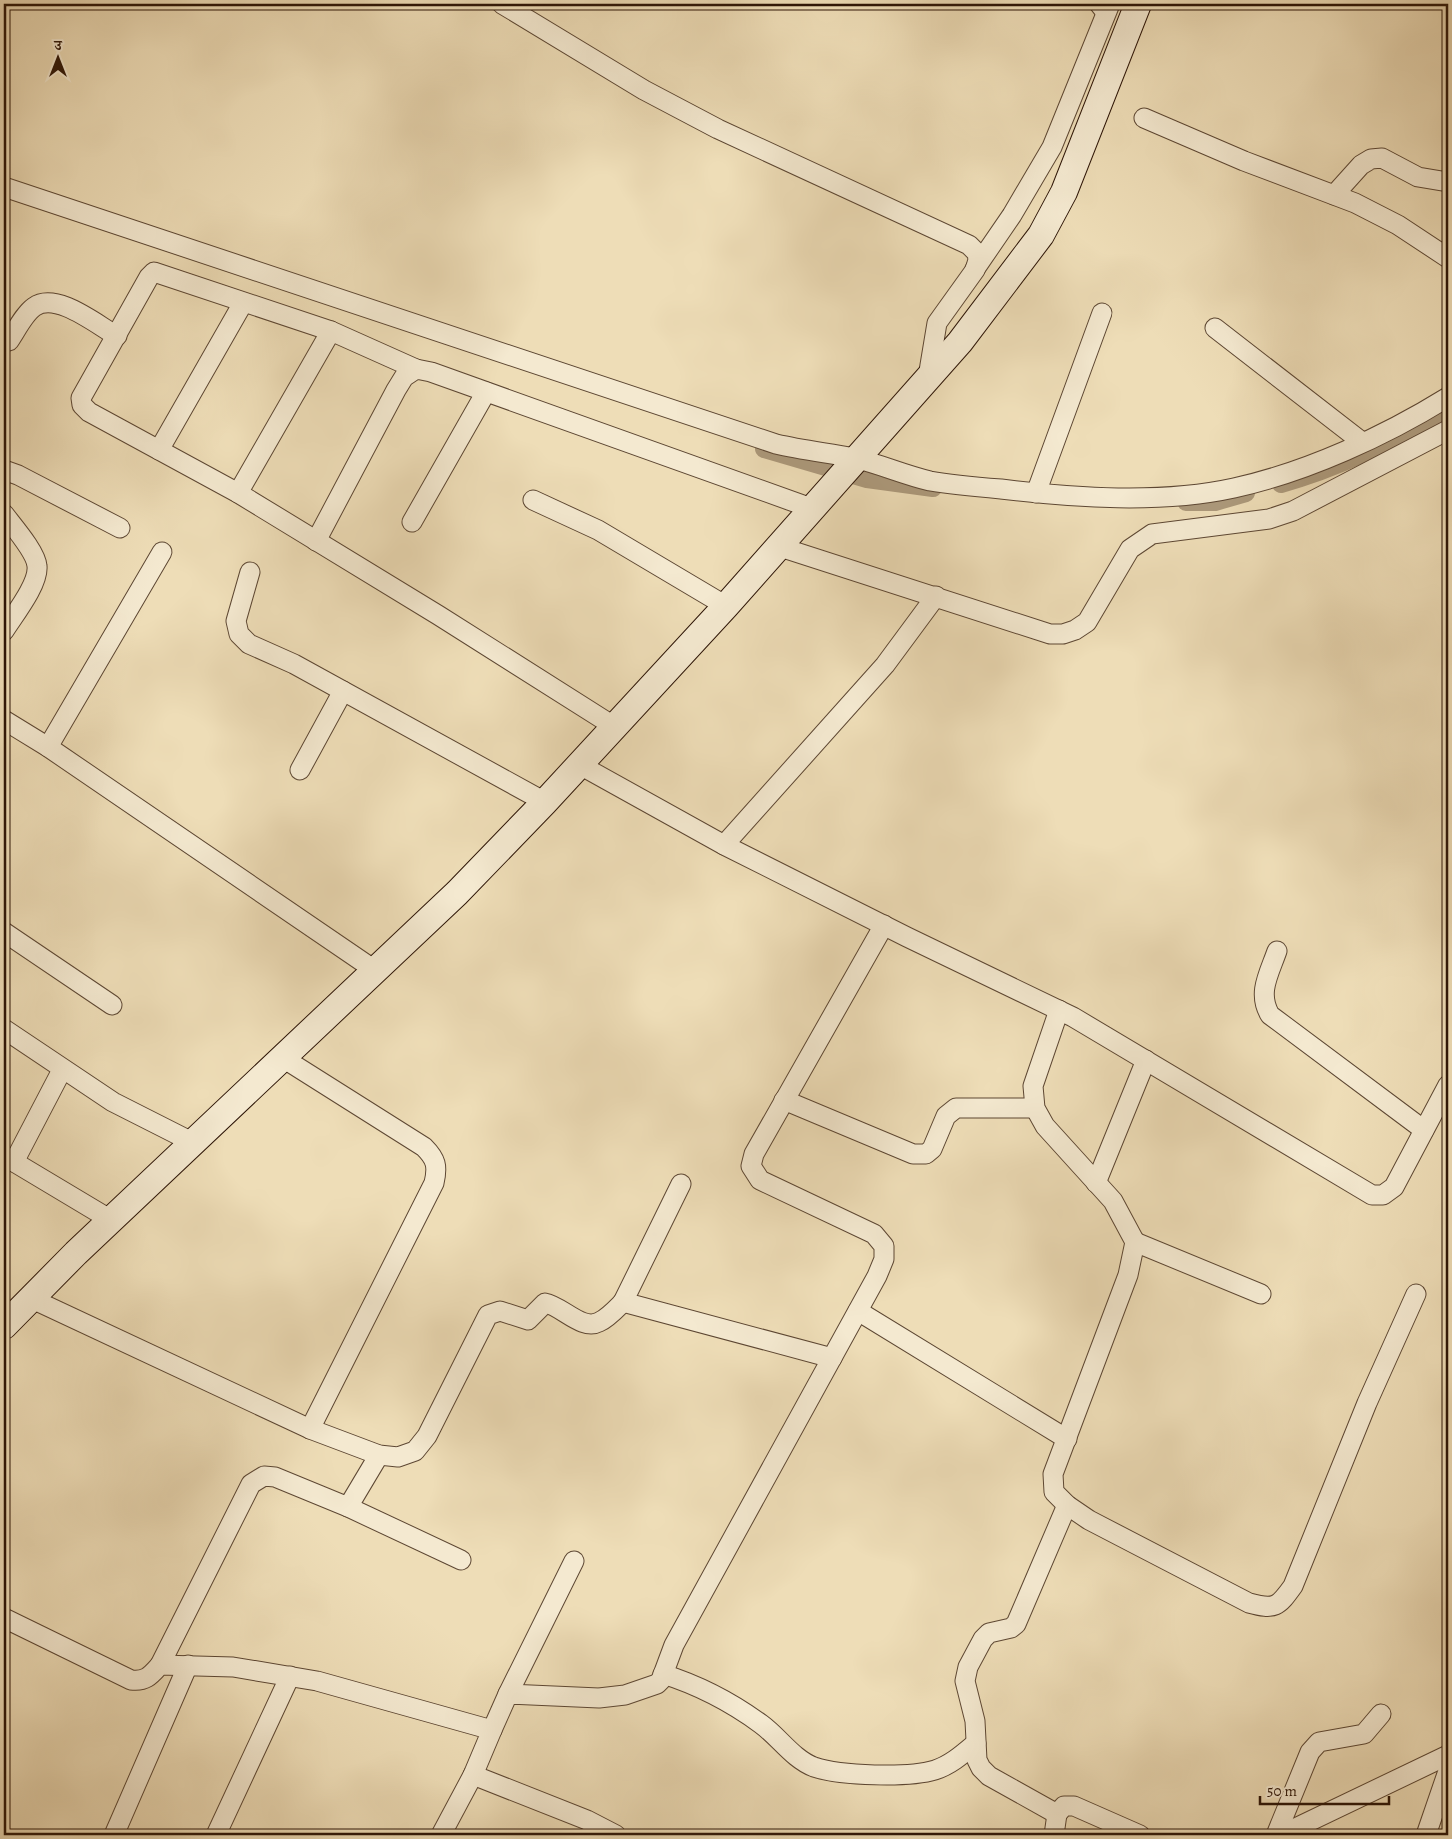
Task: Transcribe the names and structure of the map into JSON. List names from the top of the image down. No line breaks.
{"scale_bar":"50 m","north":"top"}
